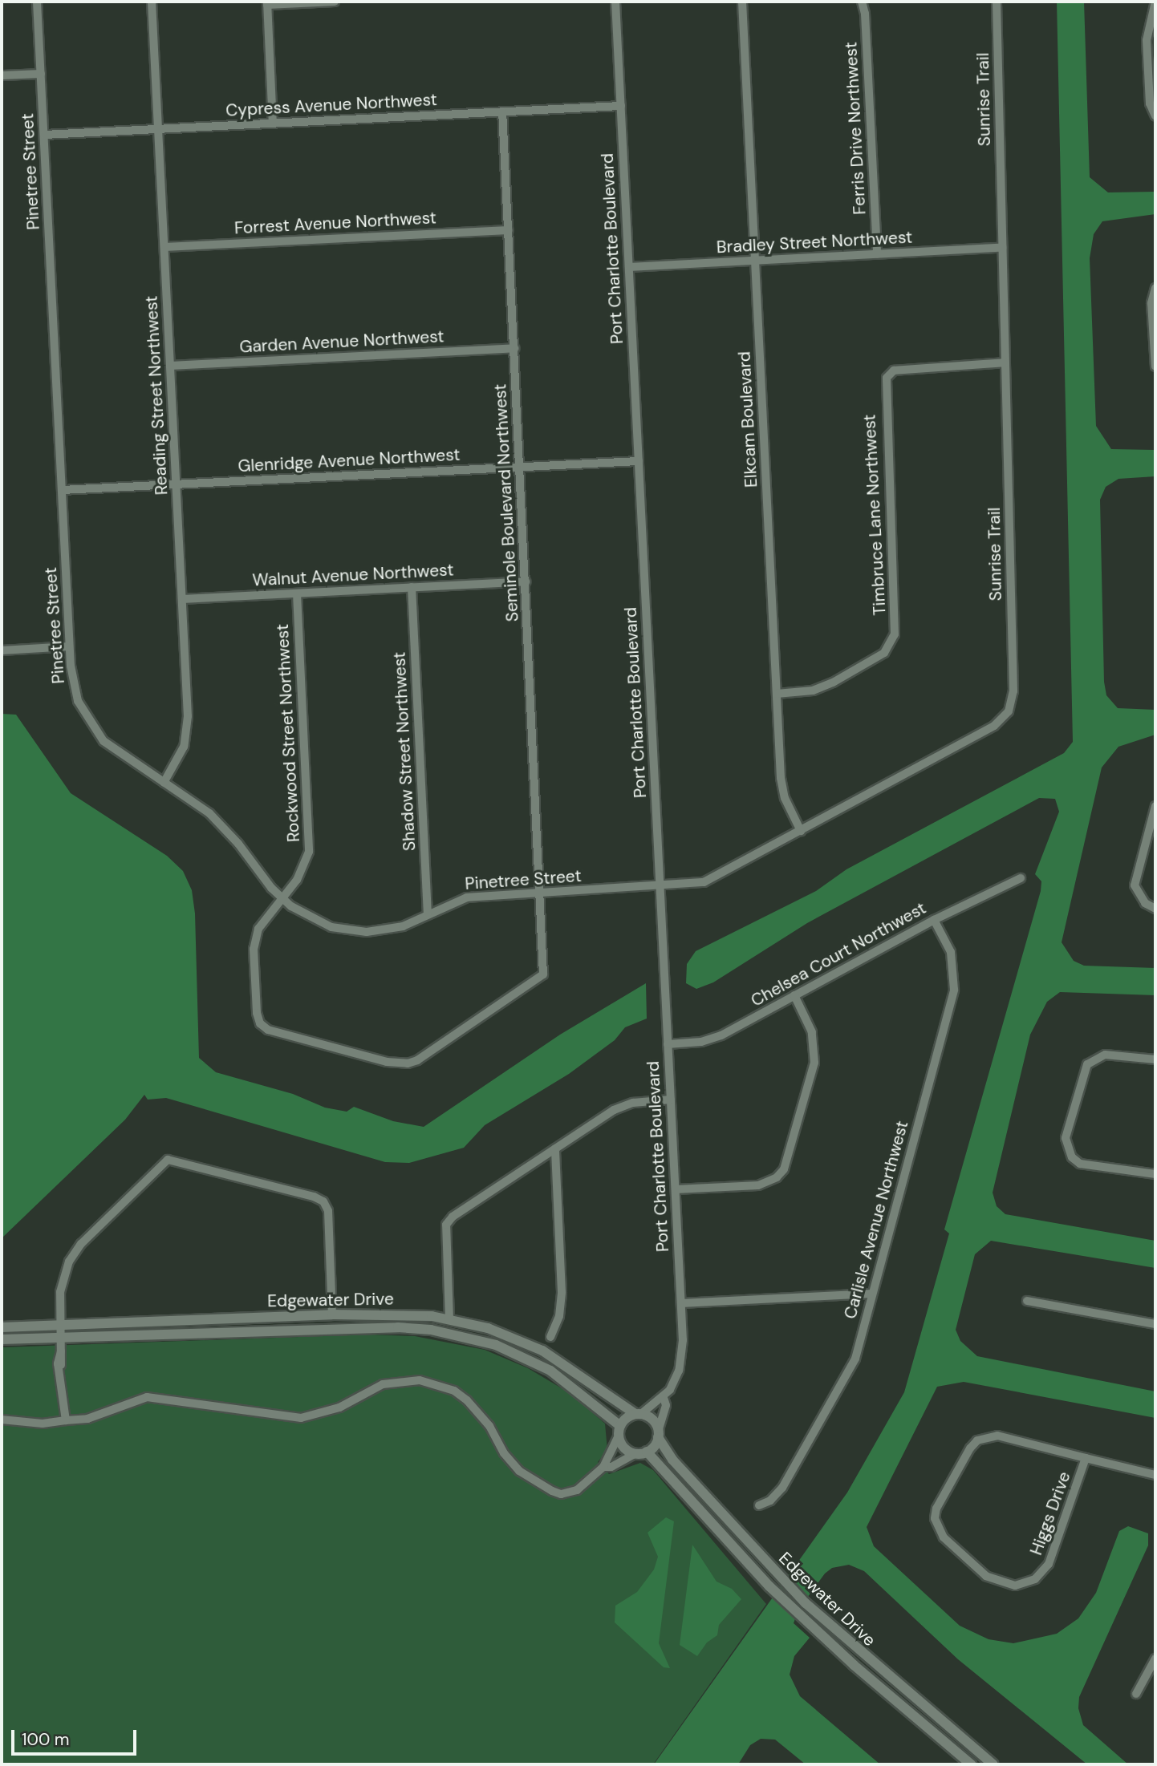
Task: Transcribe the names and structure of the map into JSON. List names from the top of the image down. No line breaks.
{"streets":{"street":["Sunrise Trail","Cypress Avenue Northwest","Ferris Drive Northwest","Pinetree Street","Forrest Avenue Northwest","Bradley Street Northwest","Port Charlotte Boulevard","Garden Avenue Northwest","Reading Street Northwest","Elkcam Boulevard","Glenridge Avenue Northwest","Seminole Boulevard Northwest","Timbruce Lane Northwest","Walnut Avenue Northwest","Rockwood Street Northwest","Shadow Street Northwest","Chelsea Court Northwest","Carlisle Avenue Northwest","Edgewater Drive","Higgs Drive"]},"crossings":[["Sunrise Trail","Pinetree Street"],["Sunrise Trail","Bradley Street Northwest"],["Sunrise Trail","Port Charlotte Boulevard"],["Sunrise Trail","Elkcam Boulevard"],["Sunrise Trail","Timbruce Lane Northwest"],["Cypress Avenue Northwest","Pinetree Street"],["Cypress Avenue Northwest","Port Charlotte Boulevard"],["Cypress Avenue Northwest","Reading Street Northwest"],["Cypress Avenue Northwest","Seminole Boulevard Northwest"],["Ferris Drive Northwest","Bradley Street Northwest"],["Pinetree Street","Port Charlotte Boulevard"],["Pinetree Street","Reading Street Northwest"],["Pinetree Street","Glenridge Avenue Northwest"],["Pinetree Street","Seminole Boulevard Northwest"],["Pinetree Street","Rockwood Street Northwest"],["Pinetree Street","Shadow Street Northwest"],["Forrest Avenue Northwest","Reading Street Northwest"],["Forrest Avenue Northwest","Seminole Boulevard Northwest"],["Bradley Street Northwest","Port Charlotte Boulevard"],["Bradley Street Northwest","Elkcam Boulevard"],["Port Charlotte Boulevard","Glenridge Avenue Northwest"],["Port Charlotte Boulevard","Chelsea Court Northwest"],["Port Charlotte Boulevard","Edgewater Drive"],["Garden Avenue Northwest","Reading Street Northwest"],["Garden Avenue Northwest","Seminole Boulevard Northwest"],["Reading Street Northwest","Glenridge Avenue Northwest"],["Reading Street Northwest","Walnut Avenue Northwest"],["Elkcam Boulevard","Timbruce Lane Northwest"],["Glenridge Avenue Northwest","Seminole Boulevard Northwest"],["Seminole Boulevard Northwest","Walnut Avenue Northwest"],["Seminole Boulevard Northwest","Rockwood Street Northwest"],["Walnut Avenue Northwest","Rockwood Street Northwest"],["Walnut Avenue Northwest","Shadow Street Northwest"],["Chelsea Court Northwest","Carlisle Avenue Northwest"]],"scale_bar":"100 m"}
